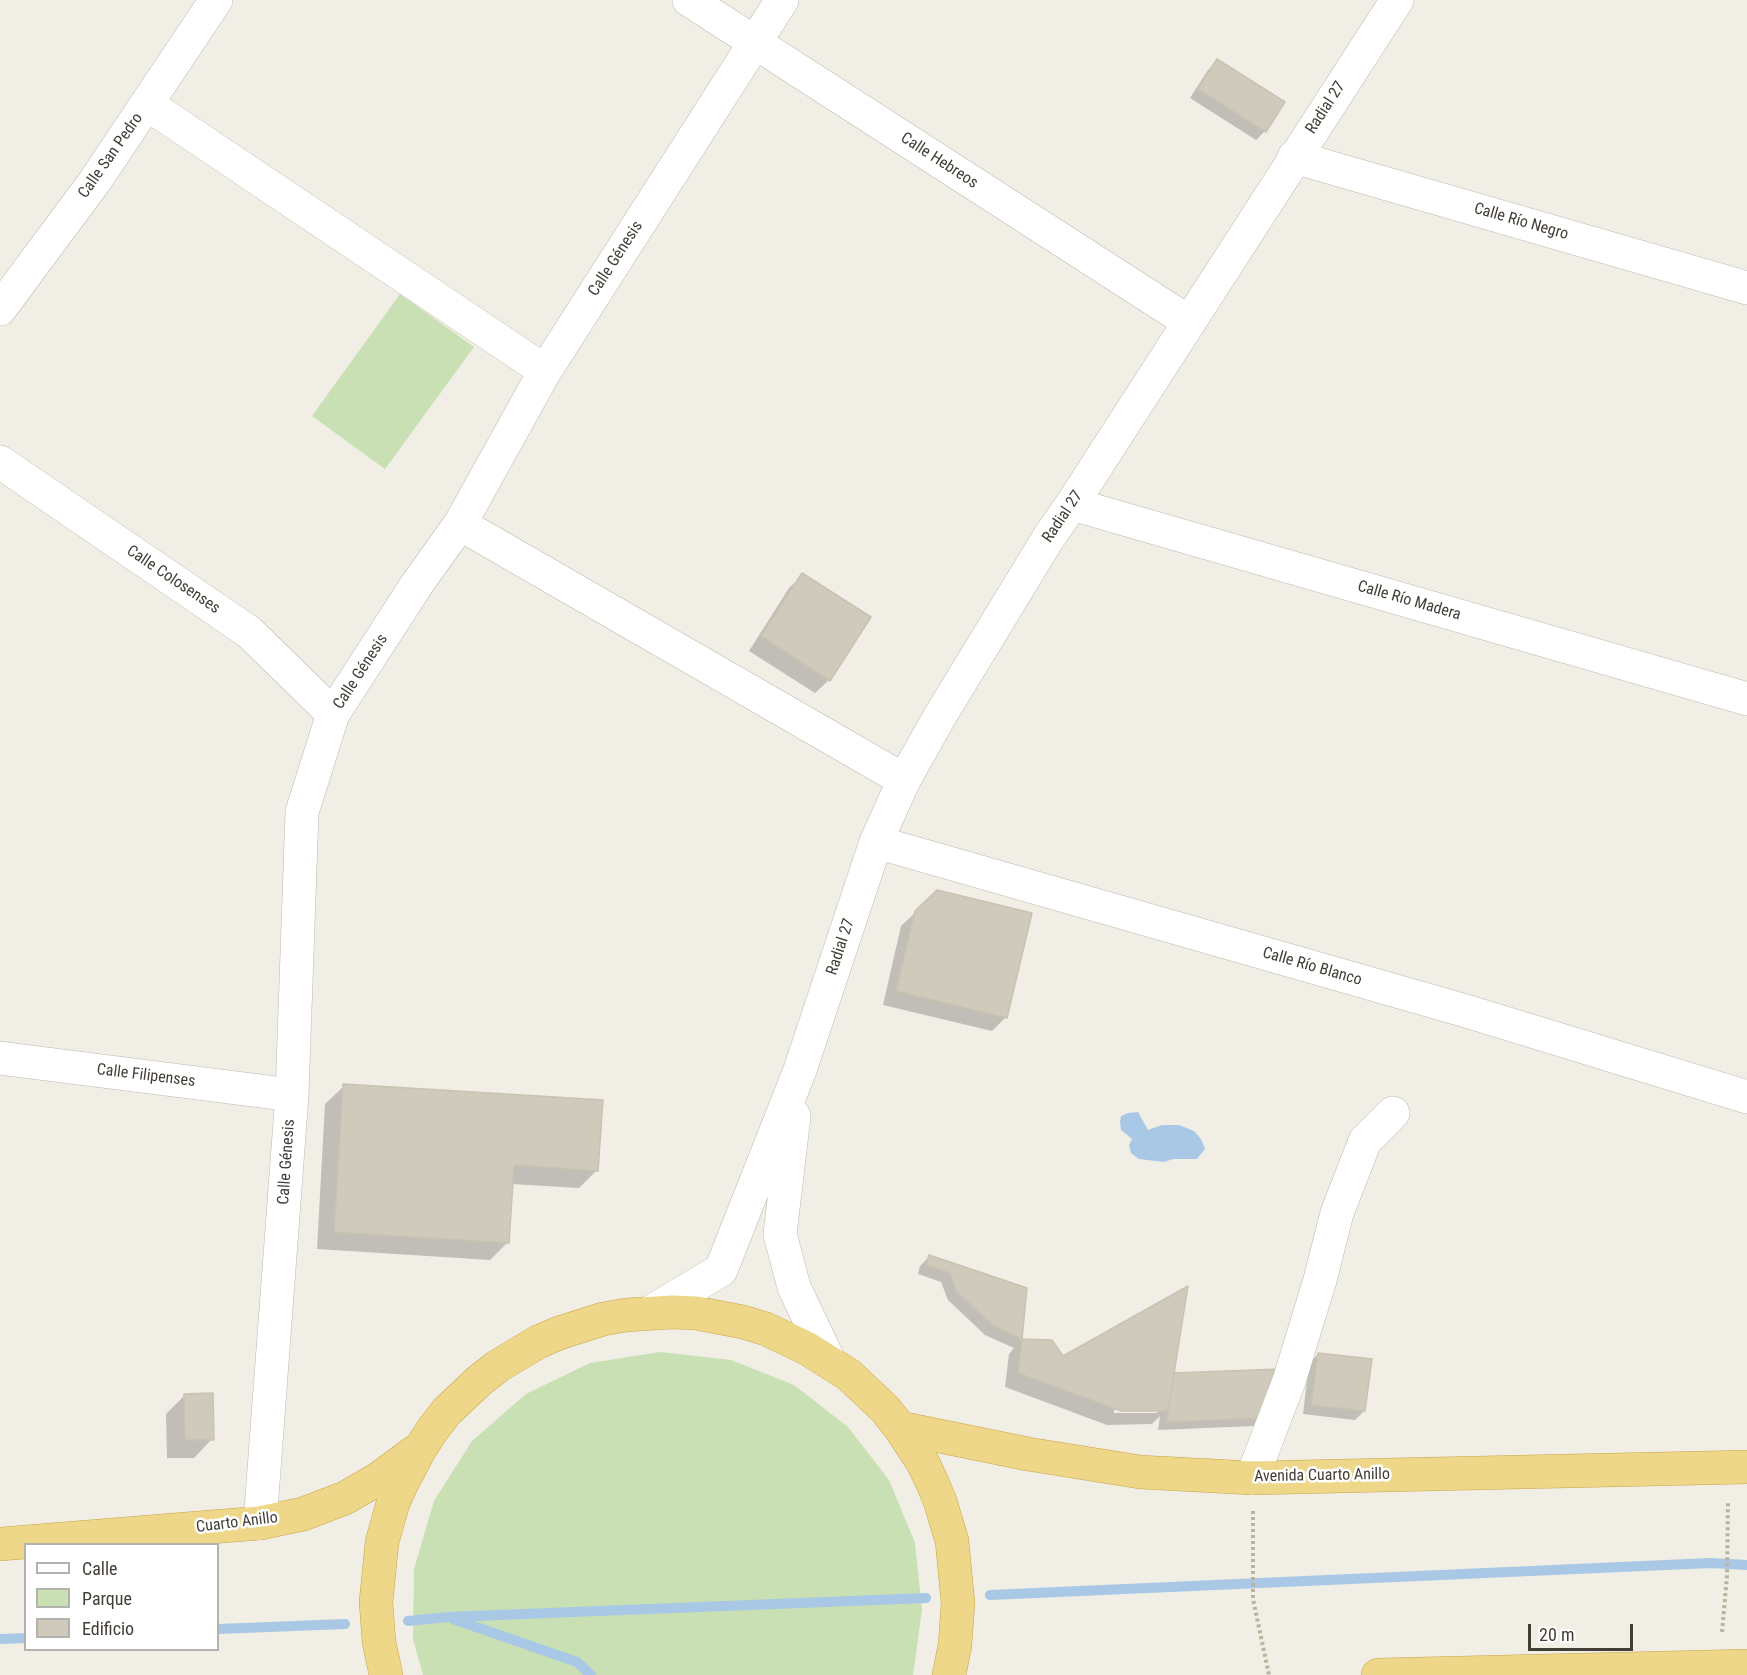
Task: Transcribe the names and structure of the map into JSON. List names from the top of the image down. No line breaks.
{"streets":{"highway":["Avenida Cuarto Anillo","Cuarto Anillo"],"street":["Radial 27","Calle San Pedro","Calle Hebreos","Calle Río Negro","Calle Génesis","Calle Colosenses","Calle Río Madera","Calle Río Blanco","Calle Filipenses"]},"crossings":[["Radial 27","Calle Hebreos"],["Radial 27","Calle Río Negro"],["Radial 27","Calle Río Madera"],["Radial 27","Calle Río Blanco"],["Calle Hebreos","Calle Génesis"],["Calle Génesis","Calle Colosenses"],["Calle Génesis","Calle Filipenses"],["Calle Génesis","Cuarto Anillo"]],"legend":["Calle","Parque","Edificio"],"scale_bar":"20 m"}
